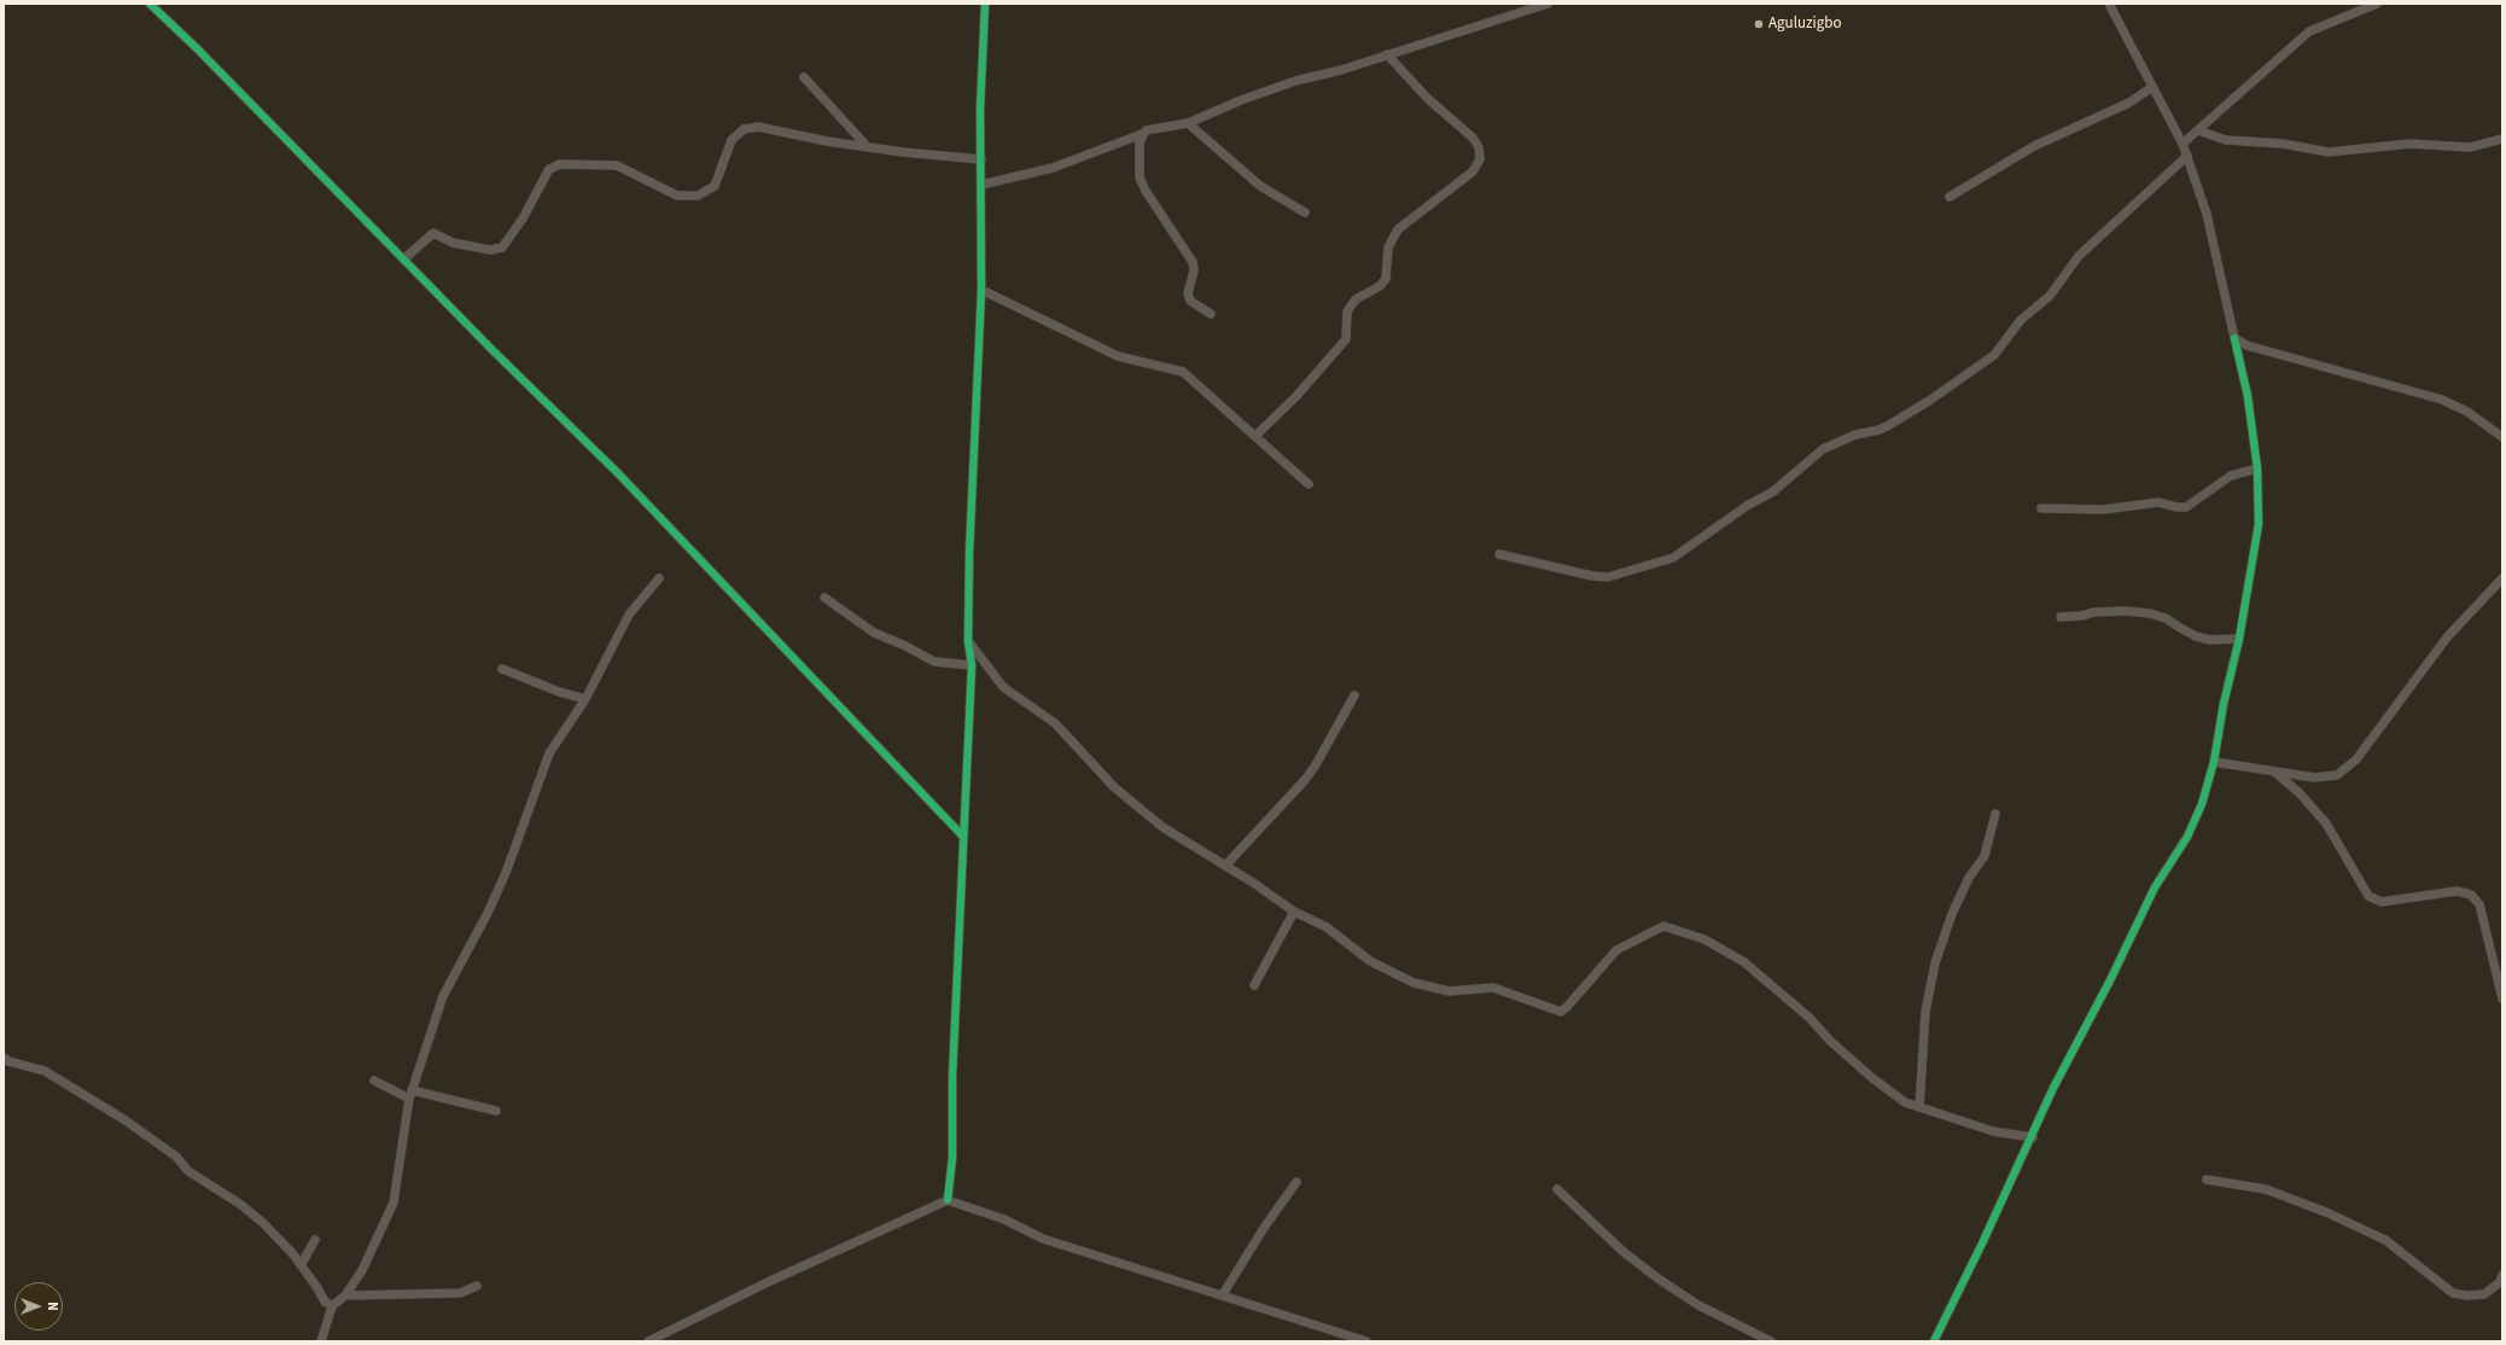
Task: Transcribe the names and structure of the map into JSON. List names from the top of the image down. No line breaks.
{"places":["Aguluzigbo"],"north":"right"}
